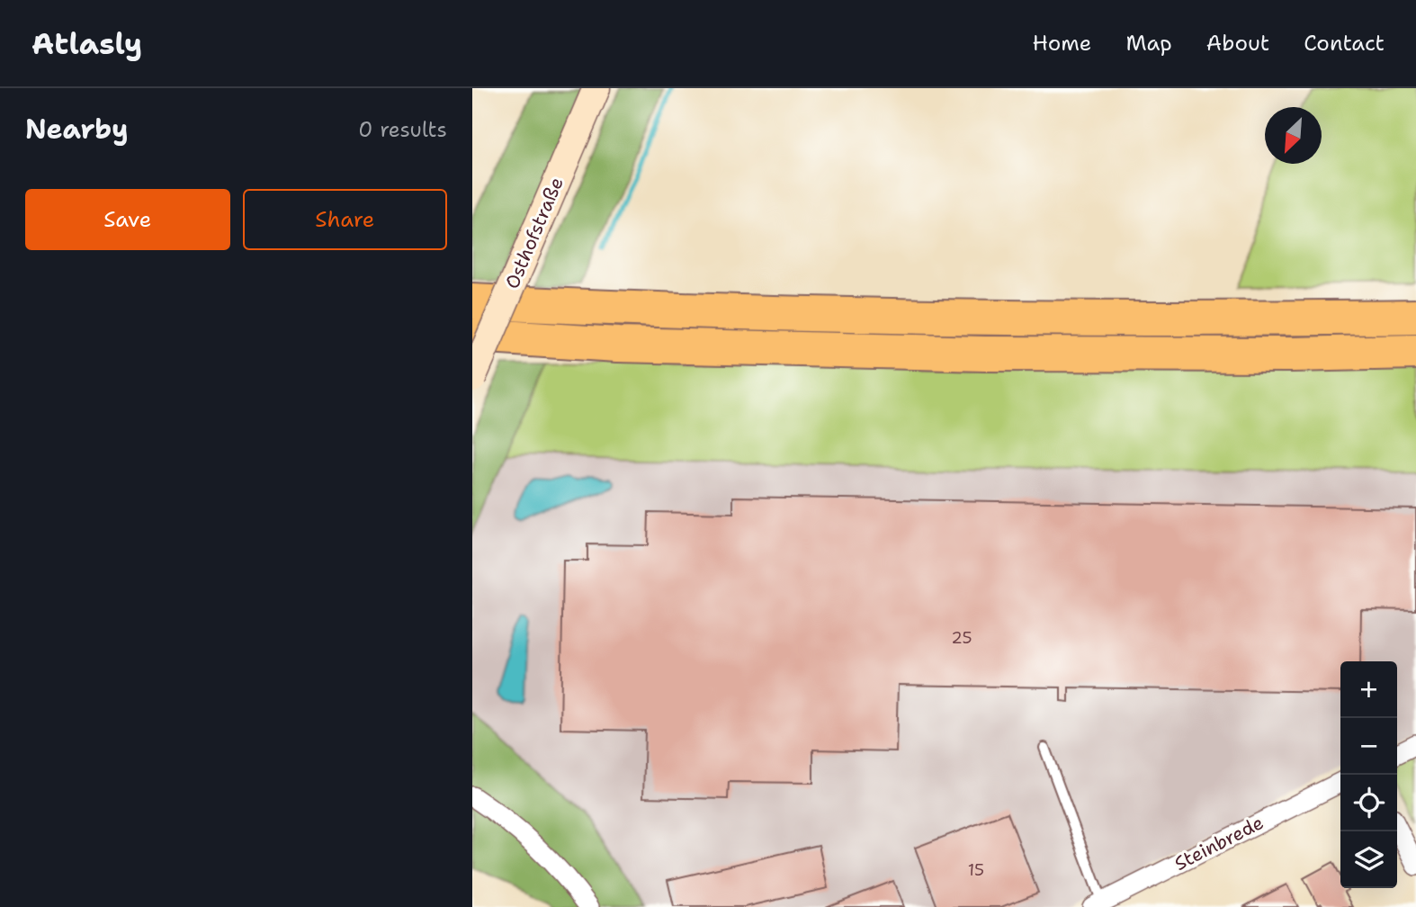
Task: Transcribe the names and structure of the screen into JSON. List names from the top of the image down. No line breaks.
{"streets":{"street":["Osthofstraße","Steinbrede"]},"house_numbers":["25","15"],"north":"bottom left","page":{"header":"Atlasly","nav":["Home","Map","About","Contact"],"heading":["Nearby","0 results"],"buttons":["Save","Share"],"map_buttons":["+","−"]}}
